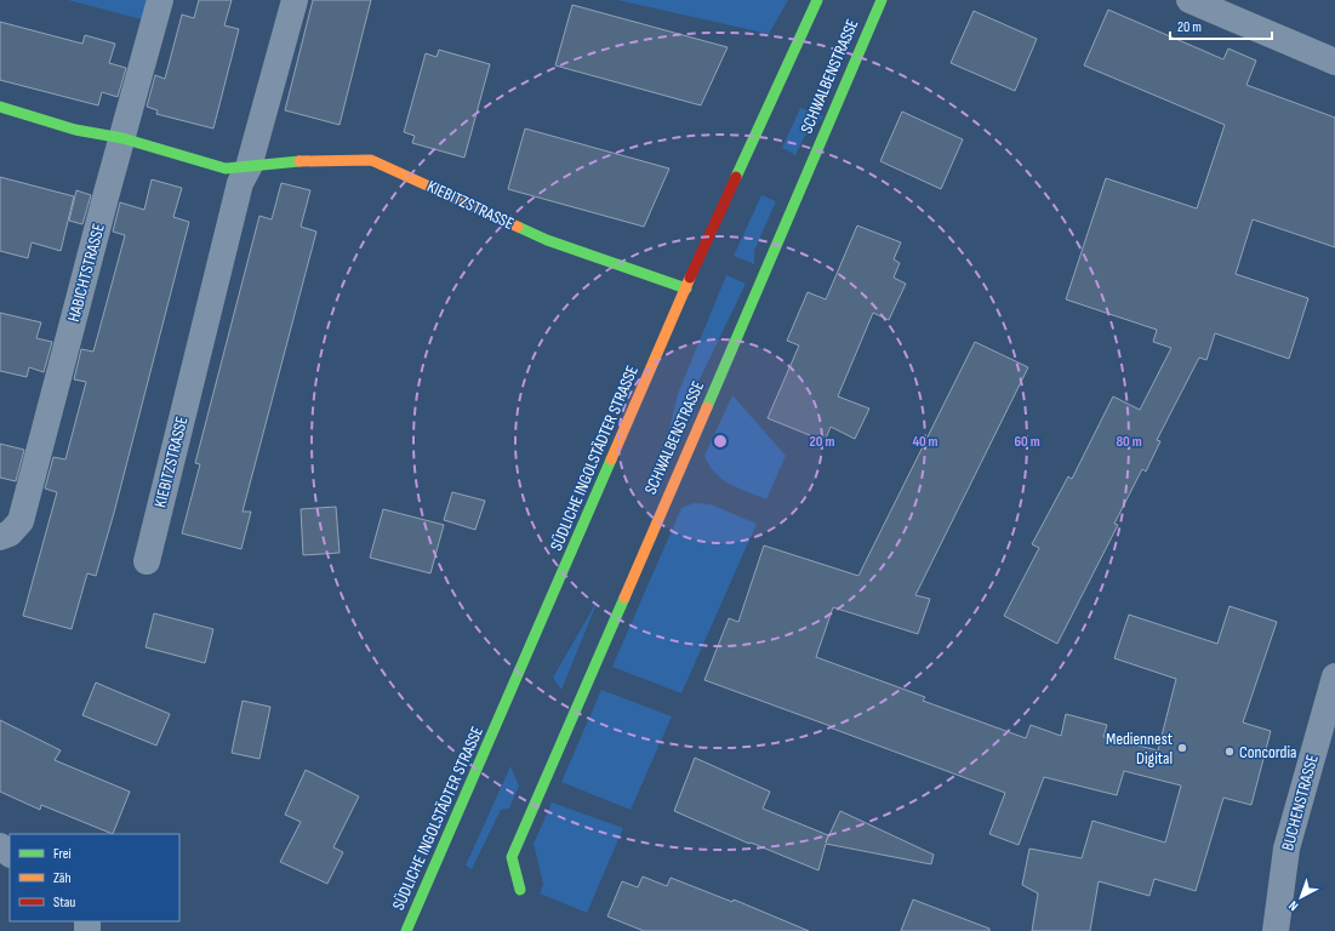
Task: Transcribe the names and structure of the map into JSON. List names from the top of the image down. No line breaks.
{"streets":{"street":["SCHWALBENSTRASSE","KIEBITZSTRASSE","HABICHTSTRASSE","SÜDLICHE INGOLSTÄDTER STRASSE","BUCHENSTRASSE"]},"crossings":[["KIEBITZSTRASSE","HABICHTSTRASSE"],["KIEBITZSTRASSE","SÜDLICHE INGOLSTÄDTER STRASSE"]],"places":["Mediennest Digital","Concordia"],"legend":["Frei","Zäh","Stau"],"scale_bar":"20 m","north":"bottom left","rings":["20 m","40 m","60 m","80 m"]}
